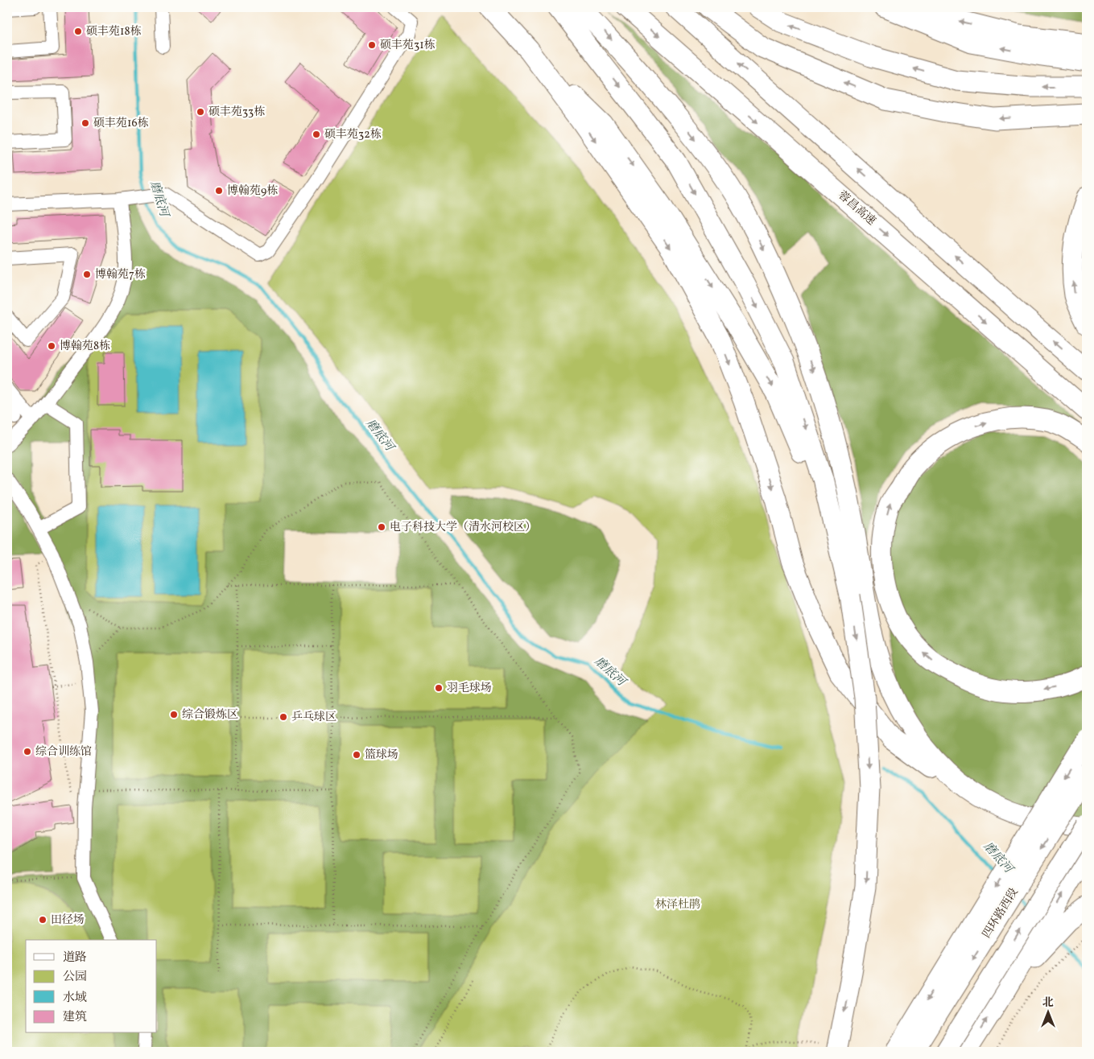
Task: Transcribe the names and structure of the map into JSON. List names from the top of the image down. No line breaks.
{"streets":{"highway":["蓉昌高速","四环路西段"]},"water":["磨底河"],"parks":["林泽杜鹃"],"places":["硕丰苑18栋","硕丰苑31栋","硕丰苑33栋","硕丰苑16栋","硕丰苑32栋","博翰苑9栋","博翰苑7栋","博翰苑8栋","电子科技大学（清水河校区）","羽毛球场","综合锻炼区","乒乓球区","综合训练馆","篮球场","田径场"],"legend":["道路","公园","水域","建筑"],"north":"top"}
